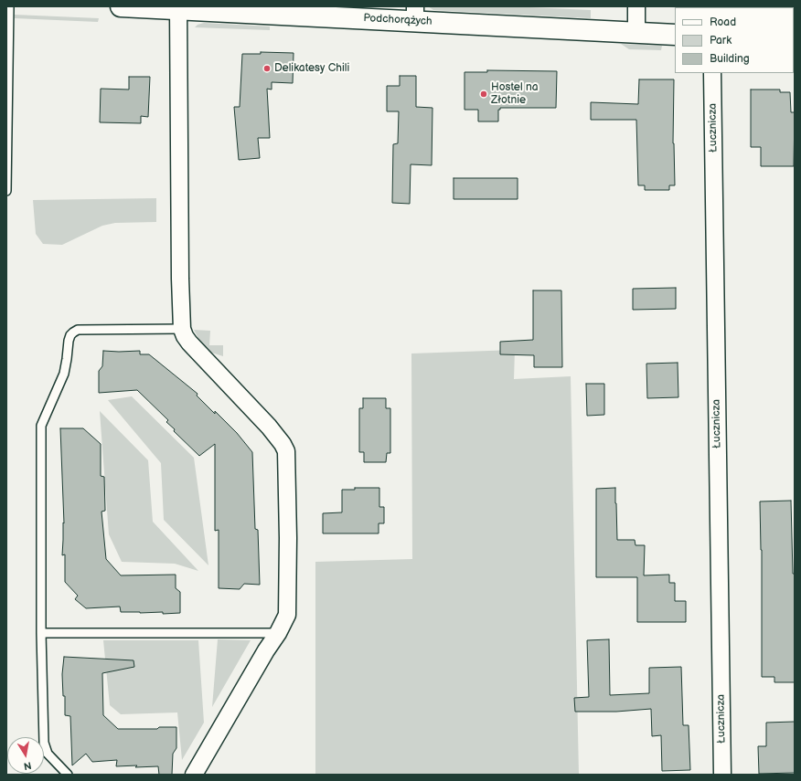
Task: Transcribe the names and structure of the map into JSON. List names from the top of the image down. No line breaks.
{"streets":{"street":["Podchorążych","Łucznicza"]},"places":["Delikatesy Chili","Hostel na Złotnie"],"legend":["Road","Park","Building"],"north":"bottom"}
